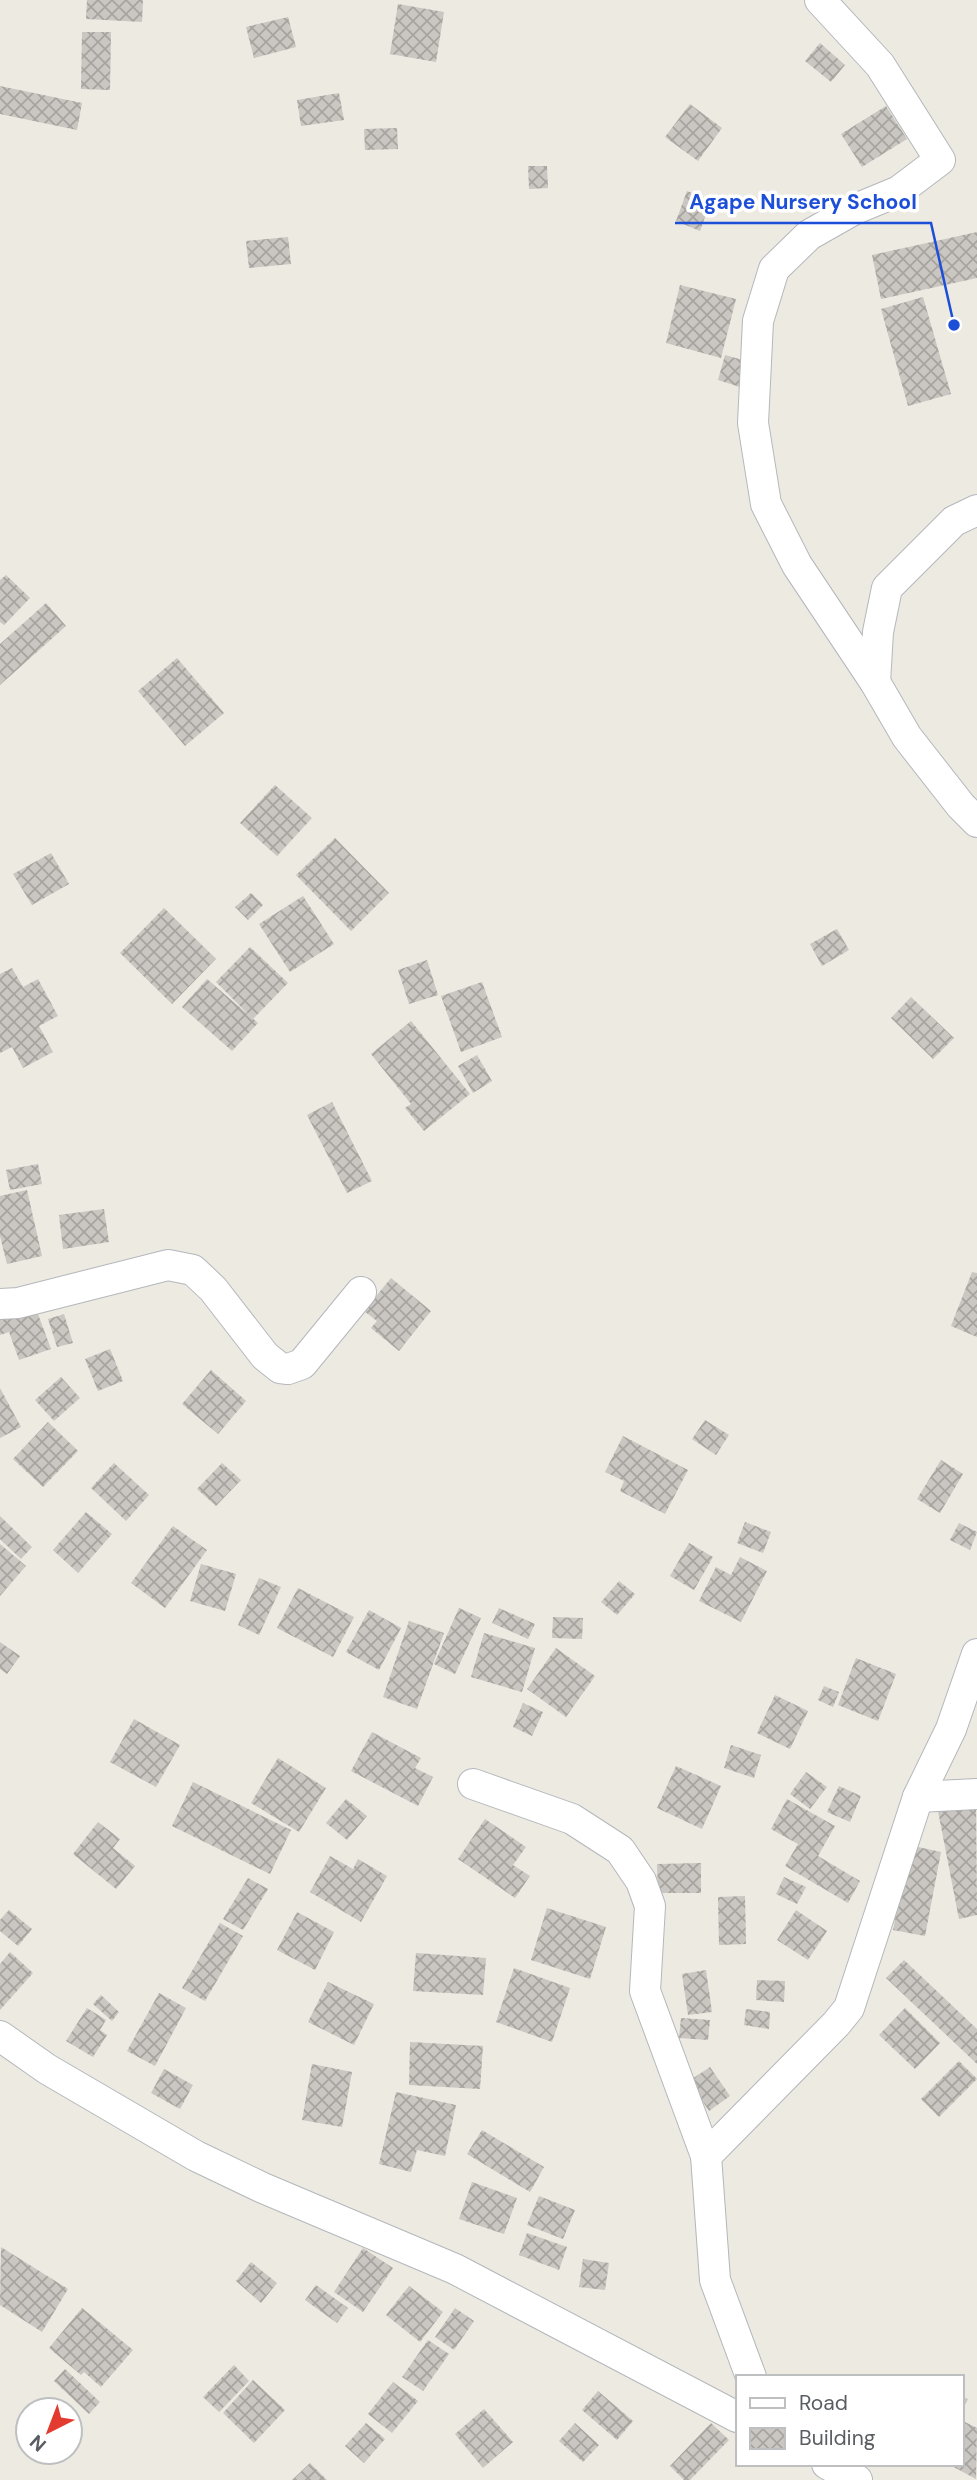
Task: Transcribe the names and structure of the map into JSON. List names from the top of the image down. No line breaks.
{"places":["Agape Nursery School"],"legend":["Road","Building"],"north":"bottom left"}
